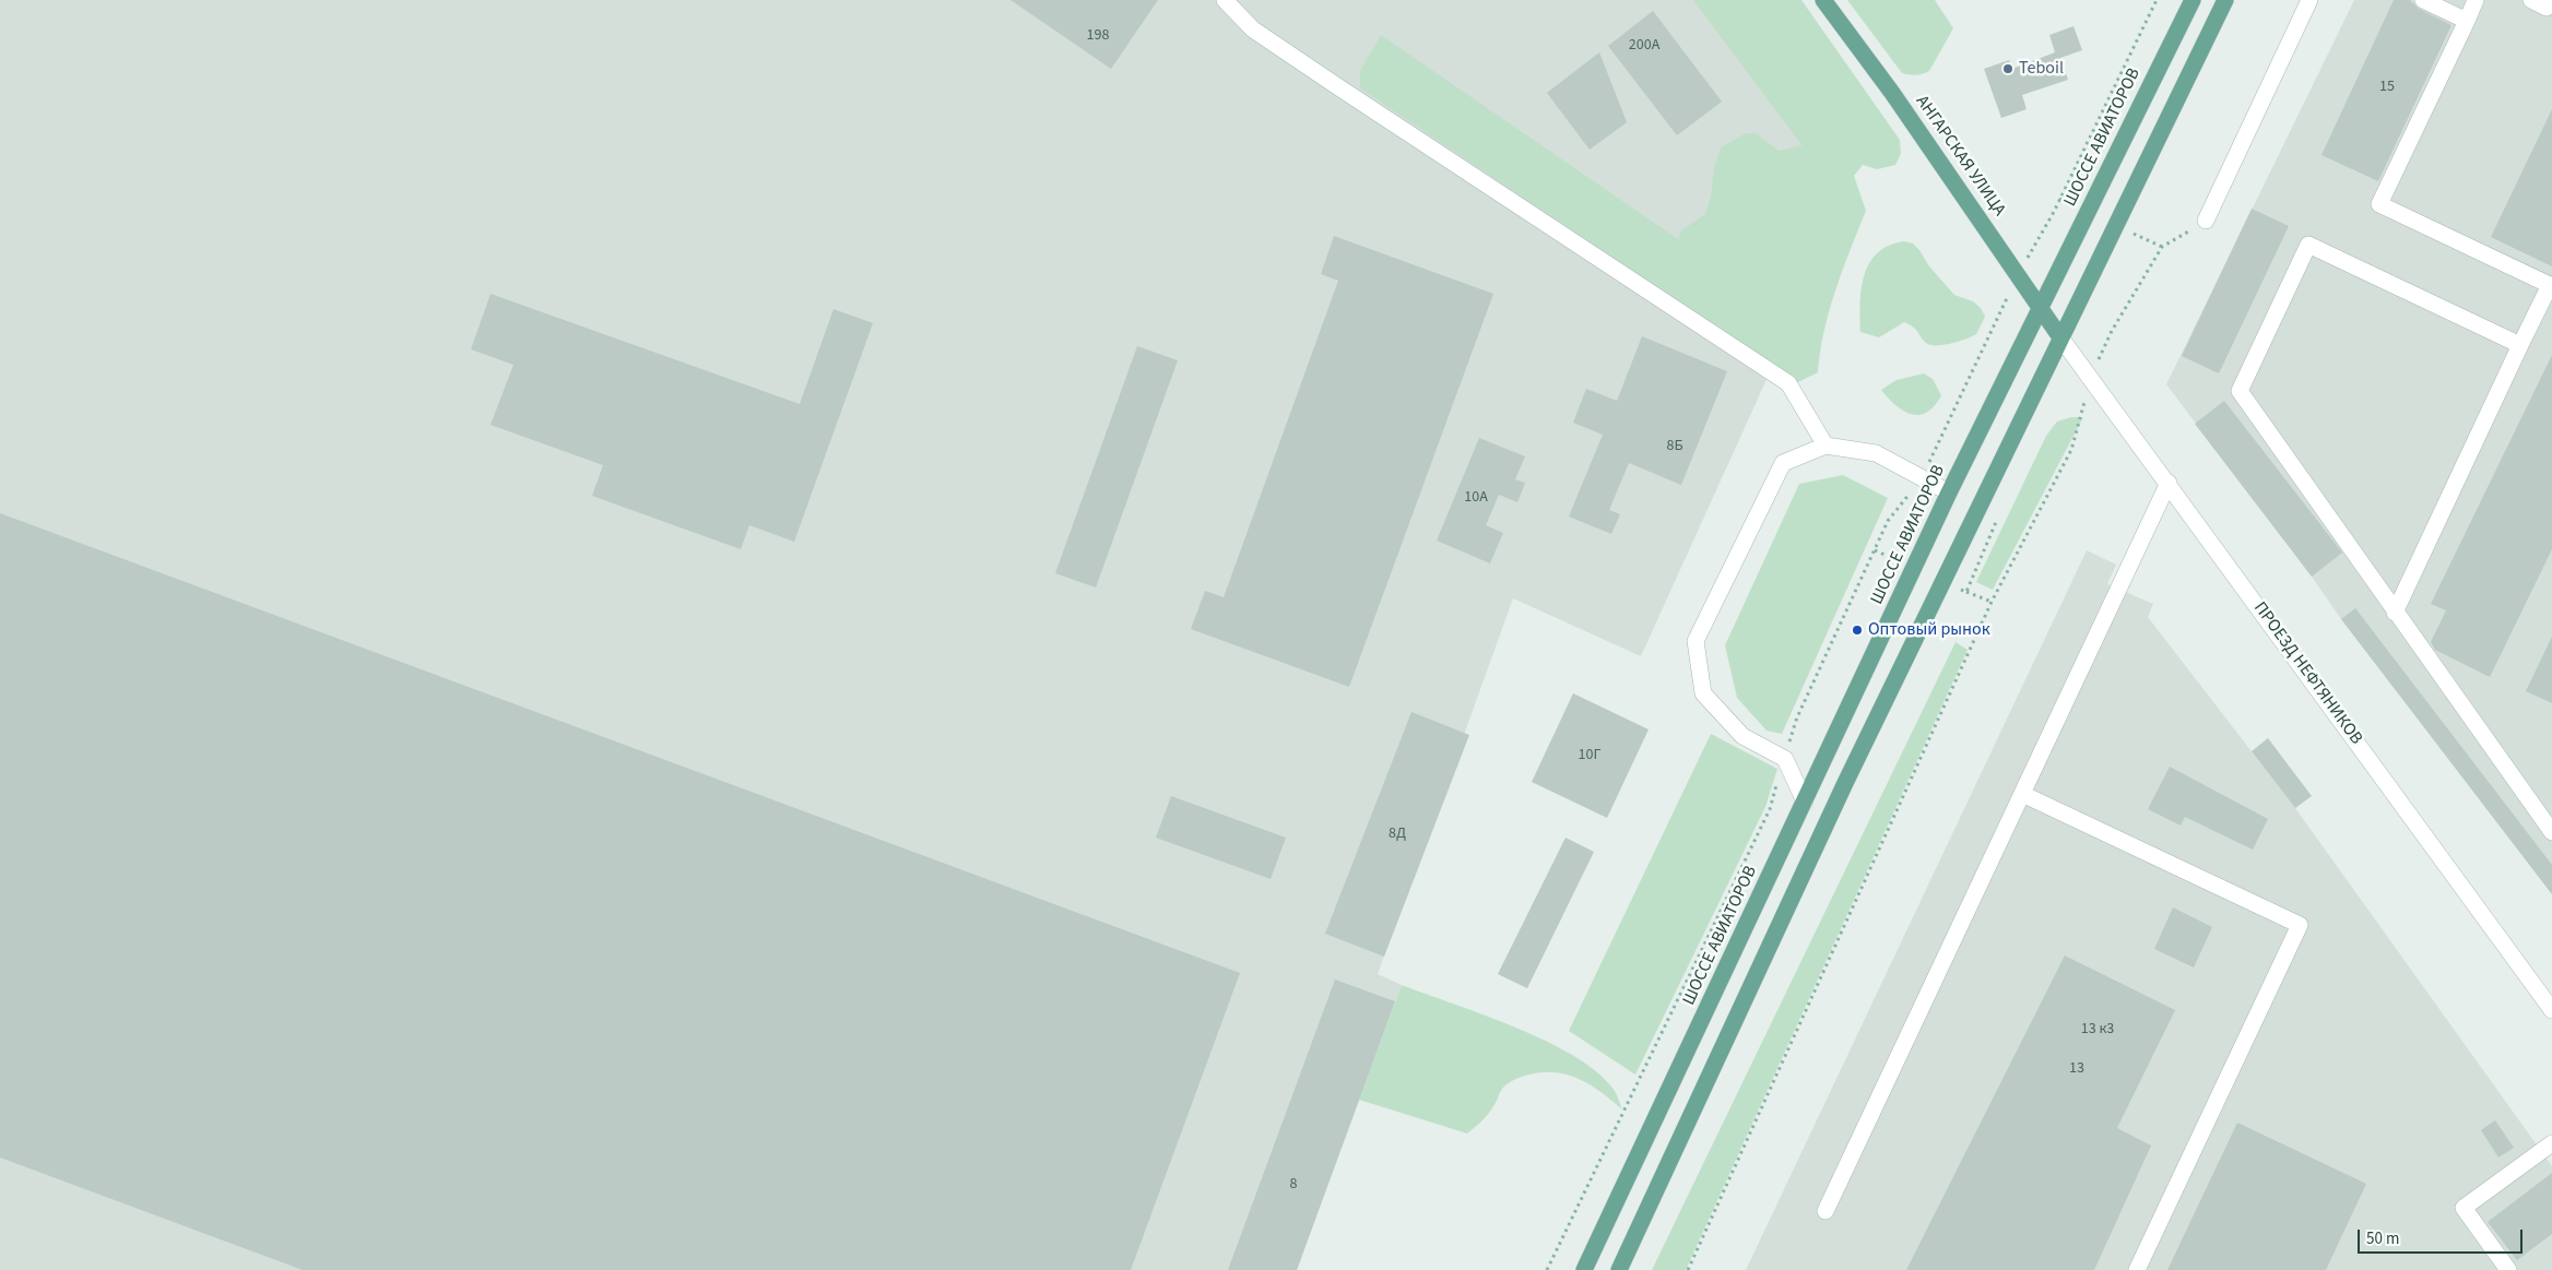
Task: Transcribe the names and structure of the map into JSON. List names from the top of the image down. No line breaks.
{"streets":{"main road":["ШОССЕ АВИАТОРОВ","АНГАРСКАЯ УЛИЦА"],"street":["ПРОЕЗД НЕФТЯНИКОВ"]},"crossings":[["ШОССЕ АВИАТОРОВ","АНГАРСКАЯ УЛИЦА"],["АНГАРСКАЯ УЛИЦА","ПРОЕЗД НЕФТЯНИКОВ"]],"places":["Teboil","Оптовый рынок"],"house_numbers":["198","200А","15","8Б","10А","10Г","8Д","13 к3","13","8"],"scale_bar":"50 m"}
